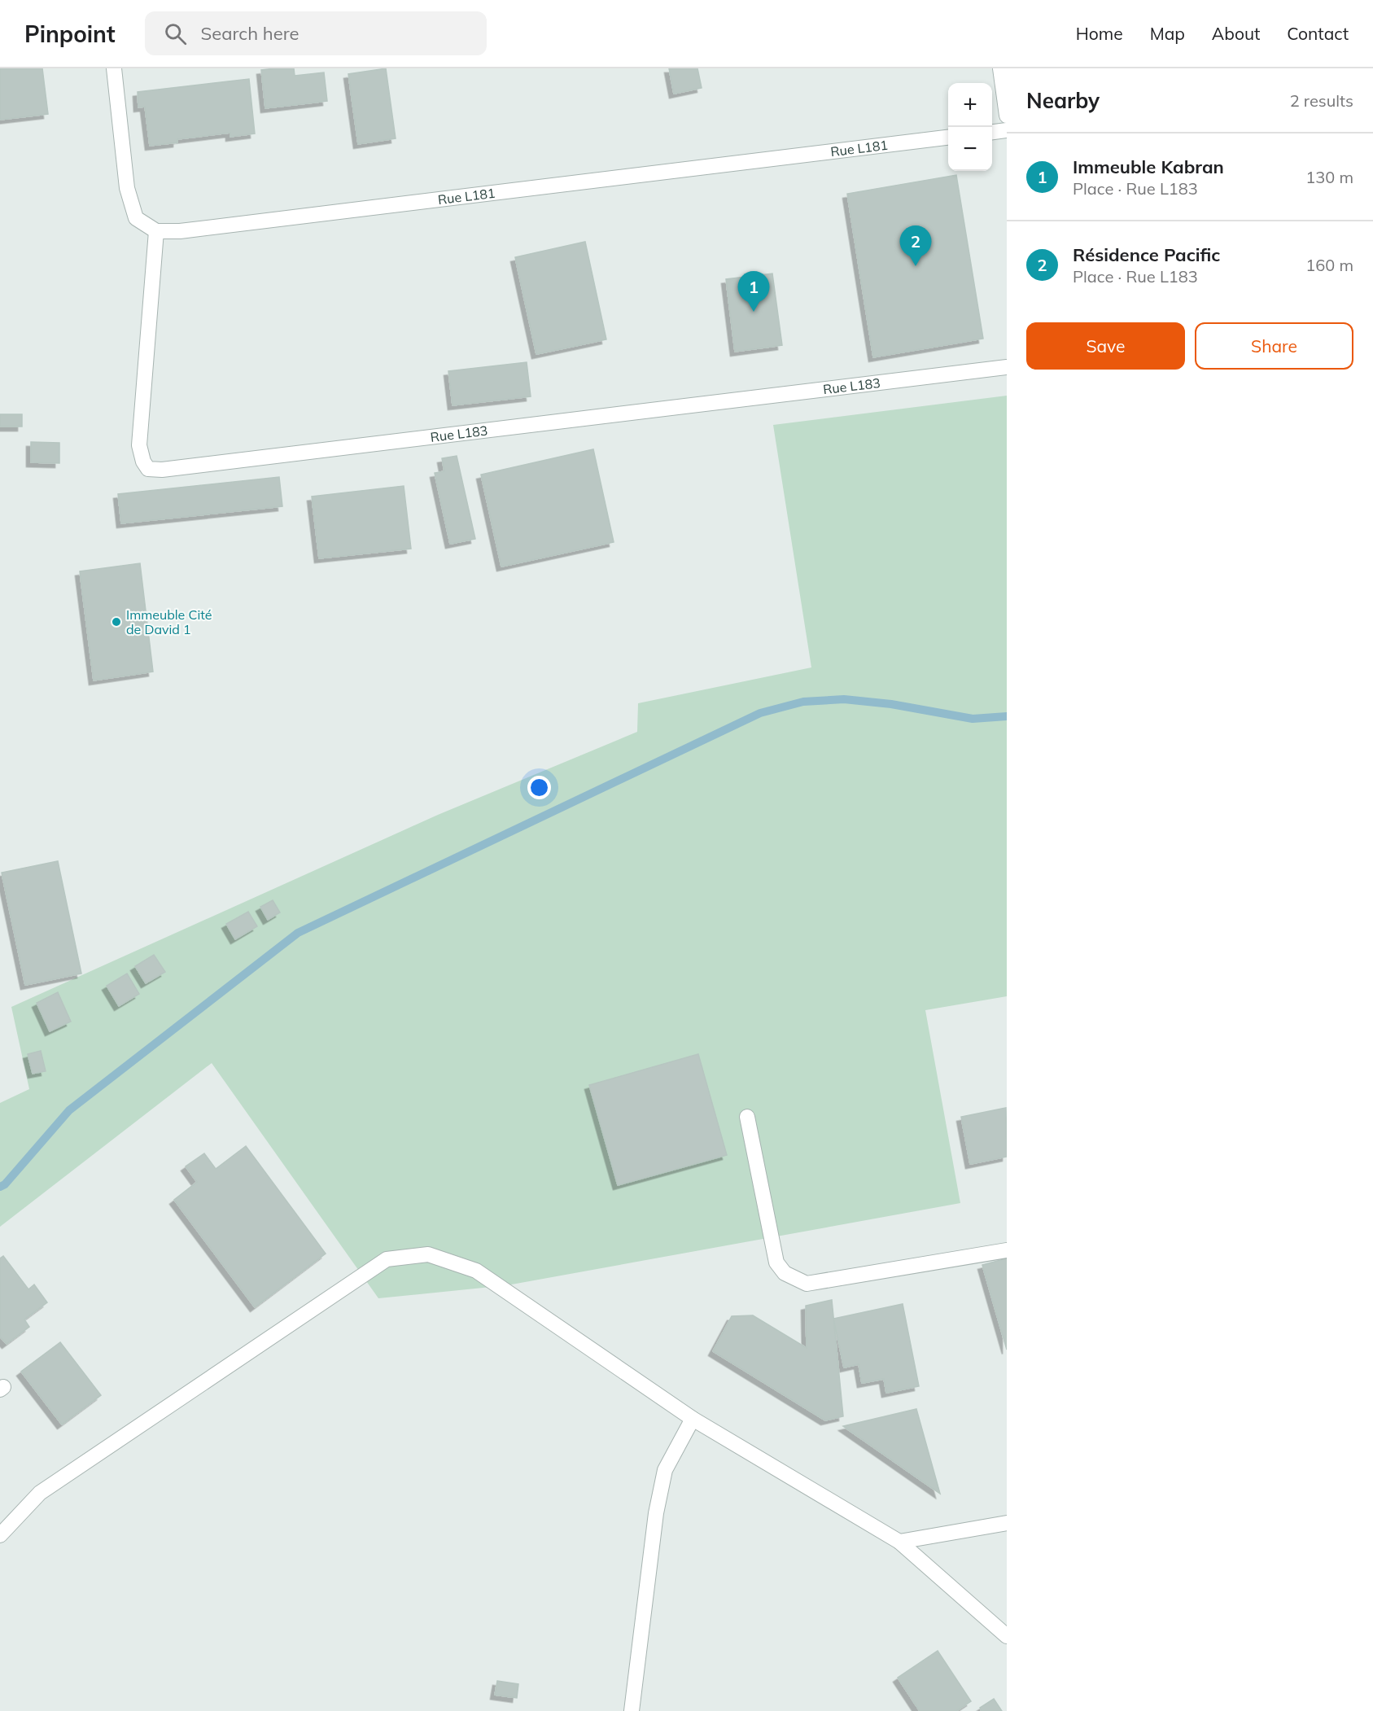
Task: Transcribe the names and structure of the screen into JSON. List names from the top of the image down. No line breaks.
{"streets":{"street":["Rue L181","Rue L183"]},"crossings":[["Rue L181","Rue L183"]],"places":["Immeuble Cité de David 1"],"page":{"header":"Pinpoint","search":"Search here","nav":["Home","Map","About","Contact"],"heading":["Nearby","2 results"],"map_buttons":["+","−"],"list":[{"mark":"1","name":"Immeuble Kabran","note":"Place · Rue L183","value":"130 m"},{"mark":"2","name":"Résidence Pacific","note":"Place · Rue L183","value":"160 m"}],"pins":["2","1"],"buttons":["Save","Share"]}}
